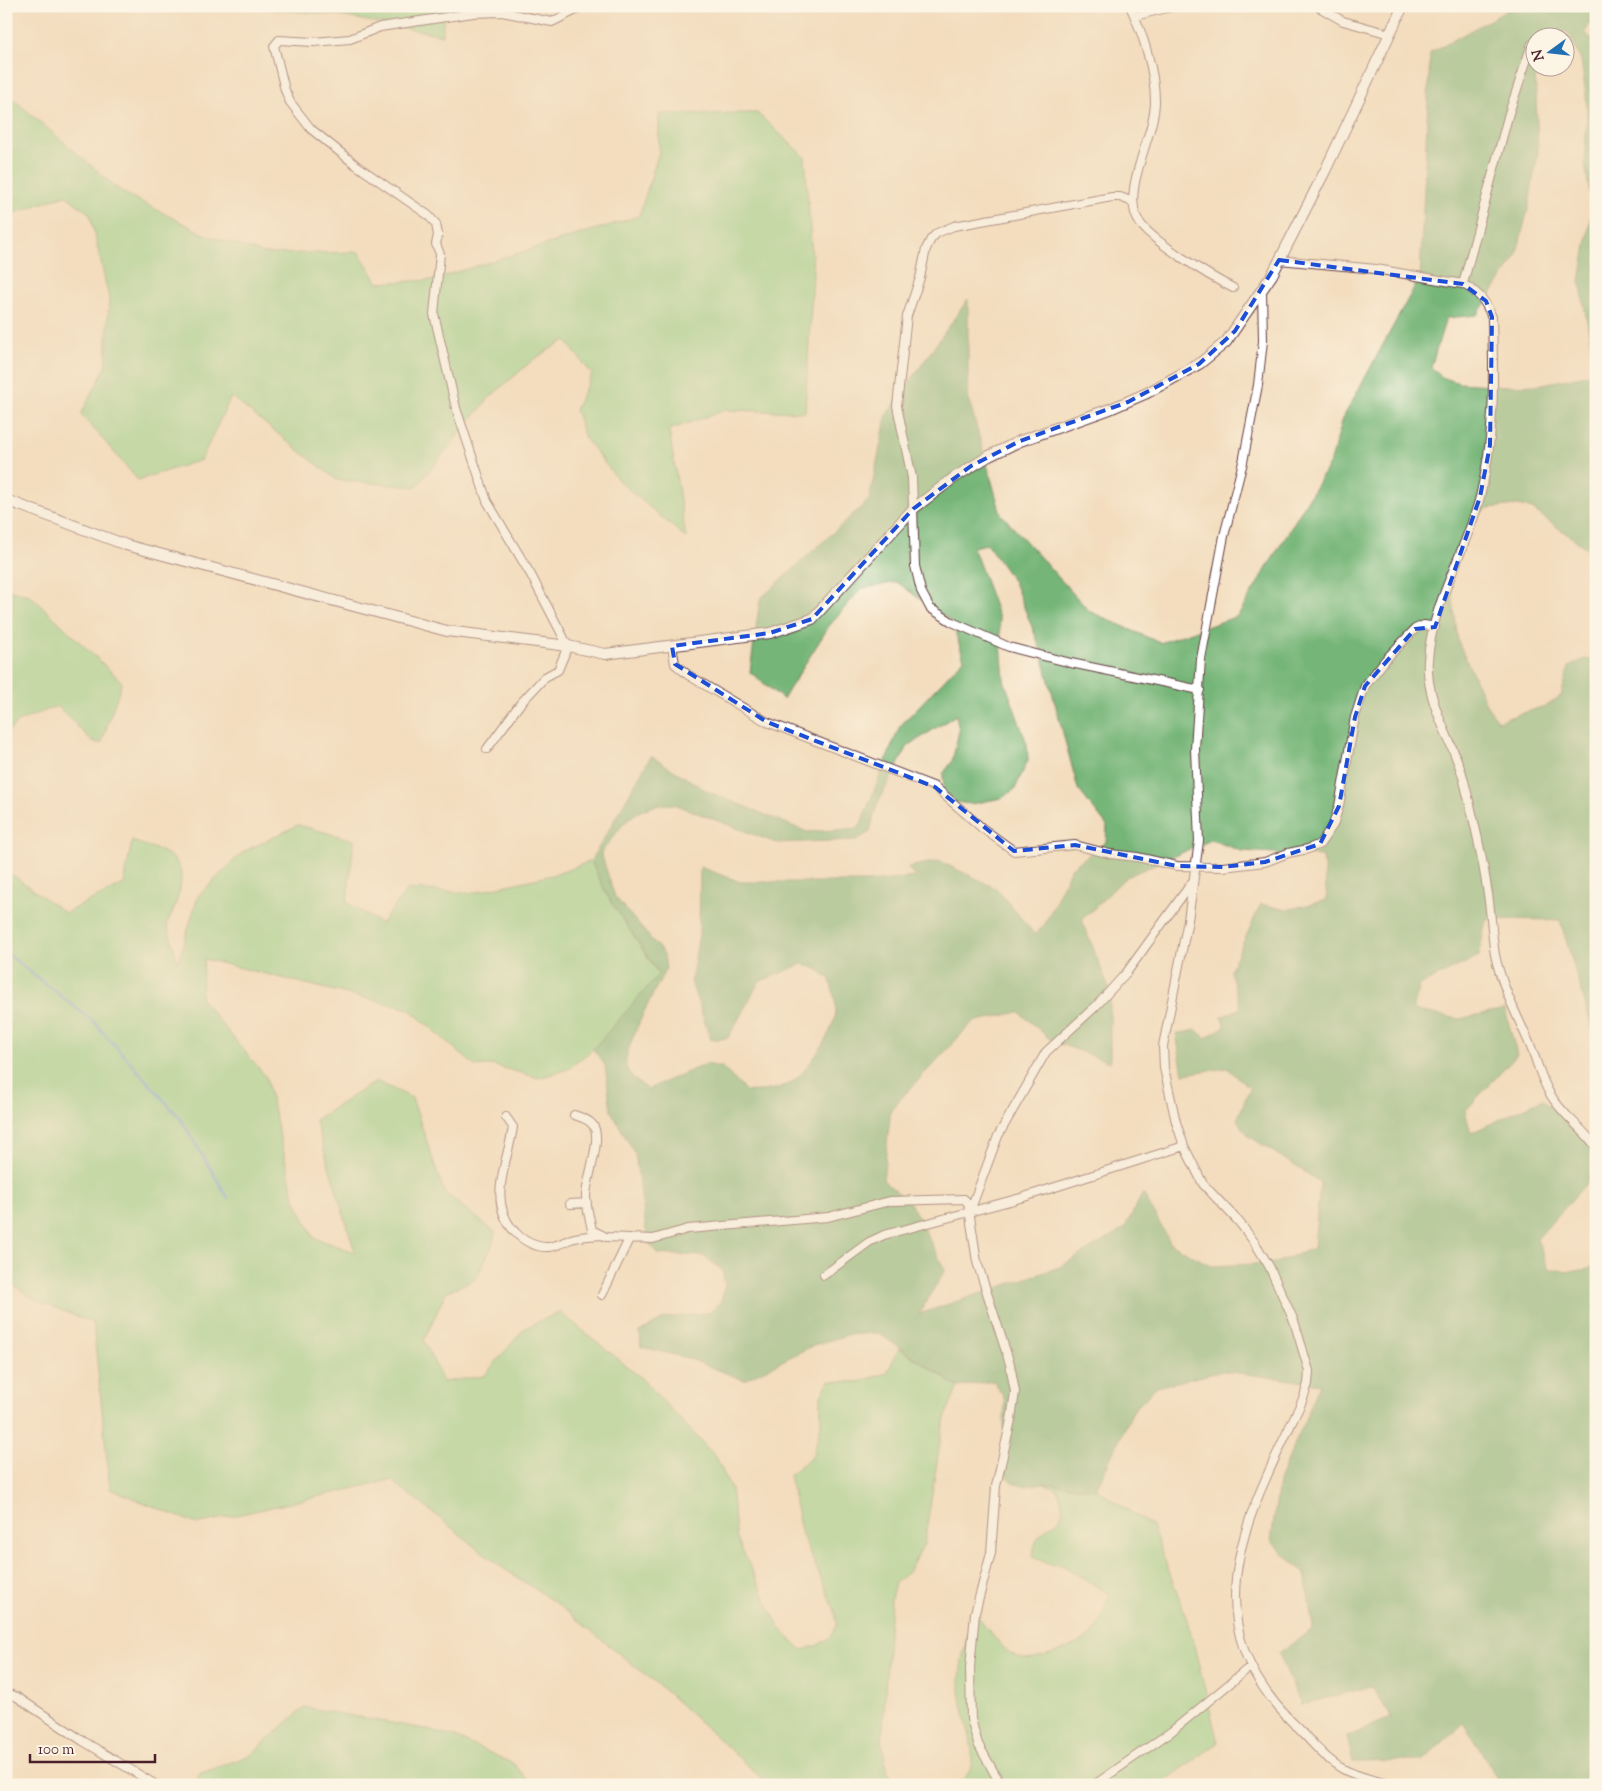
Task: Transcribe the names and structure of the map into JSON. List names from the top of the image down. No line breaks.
{"scale_bar":"100 m","north":"left"}
